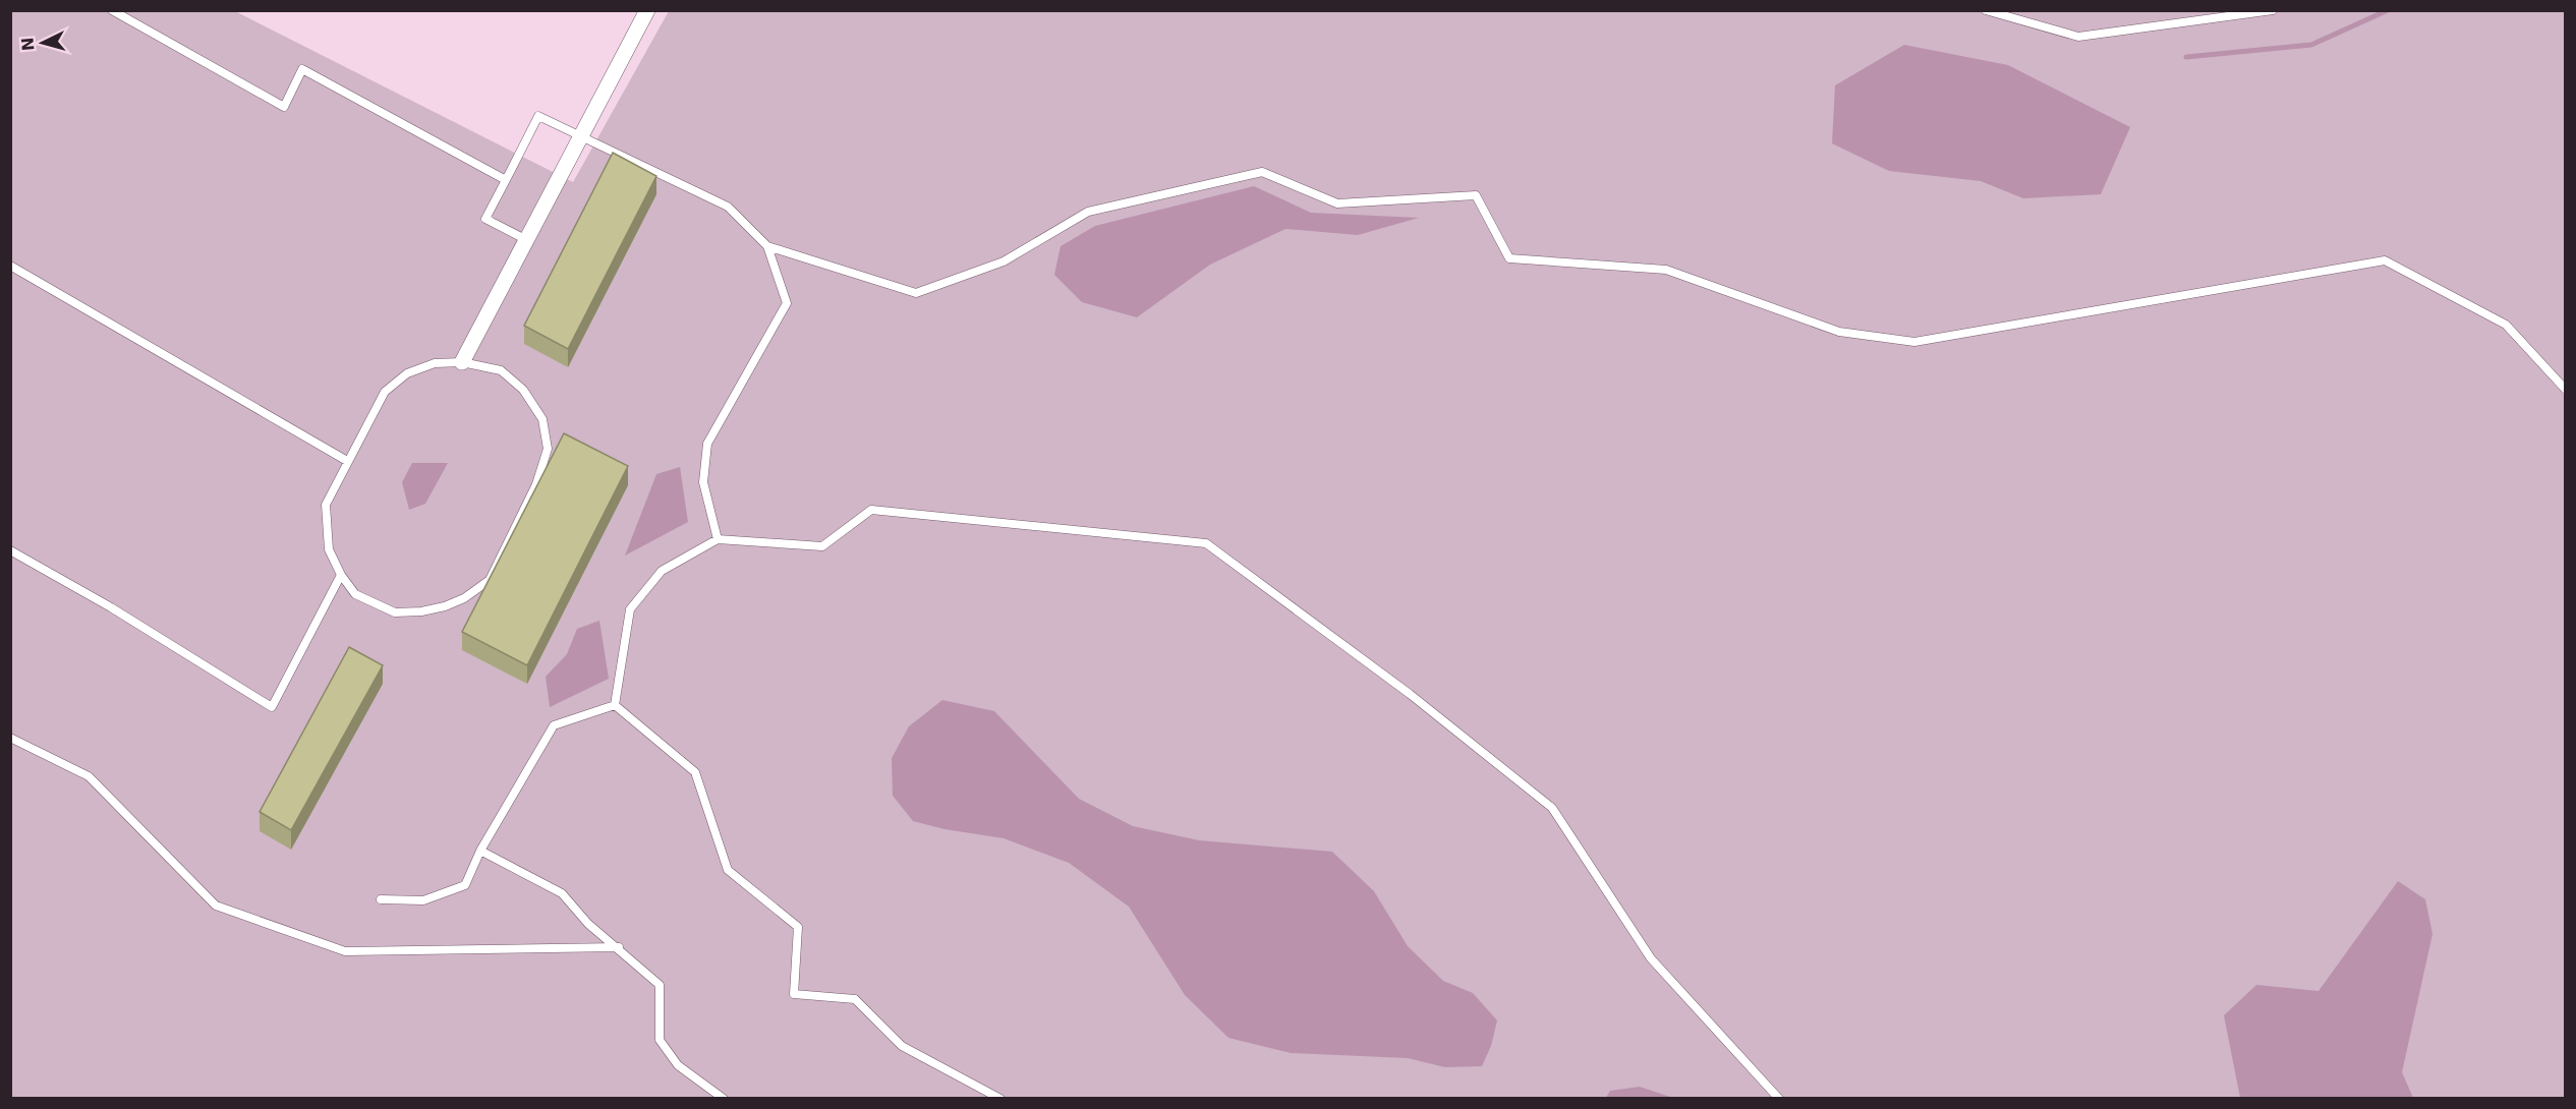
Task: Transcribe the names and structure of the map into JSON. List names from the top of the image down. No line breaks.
{"north":"left"}
